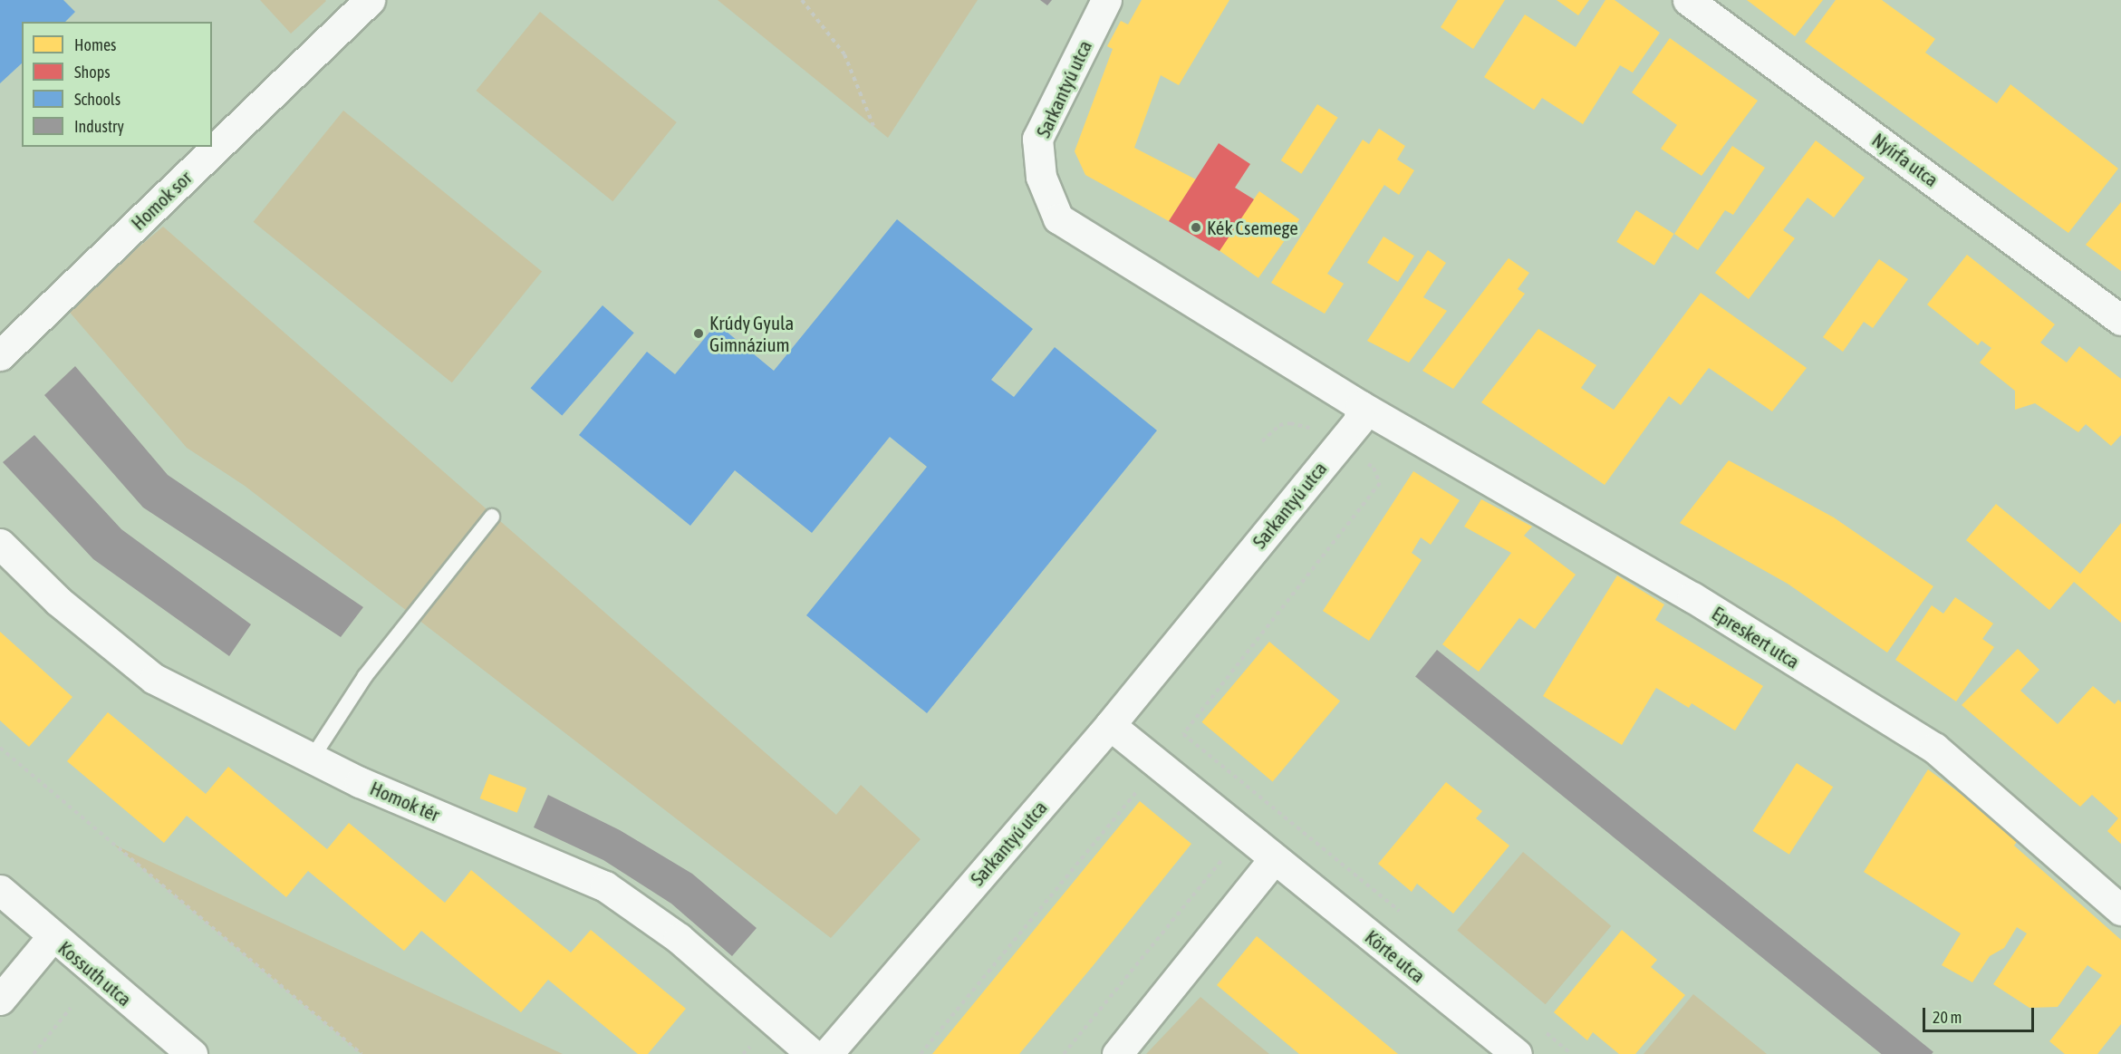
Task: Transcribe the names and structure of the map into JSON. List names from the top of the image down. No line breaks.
{"streets":{"street":["Sarkantyú utca","Nyírfa utca","Homok sor","Epreskert utca","Homok tér","Körte utca","Kossuth utca"]},"crossings":[["Sarkantyú utca","Epreskert utca"],["Sarkantyú utca","Körte utca"]],"places":["Kék Csemege","Krúdy Gyula Gimnázium"],"legend":["Homes","Shops","Schools","Industry"],"scale_bar":"20 m"}
